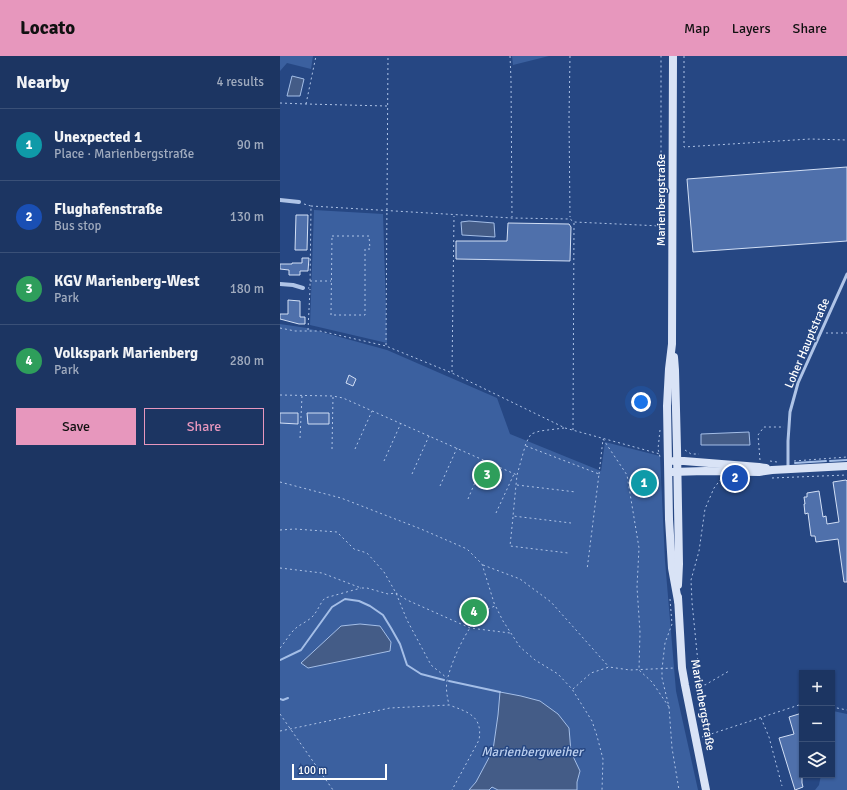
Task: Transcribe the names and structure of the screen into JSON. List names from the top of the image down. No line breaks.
{"streets":{"main road":["Marienbergstraße"],"lane":["Loher Hauptstraße"]},"water":["Marienbergweiher"],"scale_bar":"100 m","page":{"header":"Locato","nav":["Map","Layers","Share"],"heading":["Nearby","4 results"],"list":[{"mark":"1","name":"Unexpected 1","note":"Place · Marienbergstraße","value":"90 m"},{"mark":"2","name":"Flughafenstraße","note":"Bus stop","value":"130 m"},{"mark":"3","name":"KGV Marienberg-West","note":"Park","value":"180 m"},{"mark":"4","name":"Volkspark Marienberg","note":"Park","value":"280 m"}],"buttons":["Save","Share"],"pins":["3","2","1","4"],"map_buttons":["+","−"],"scale":"100 m"}}
